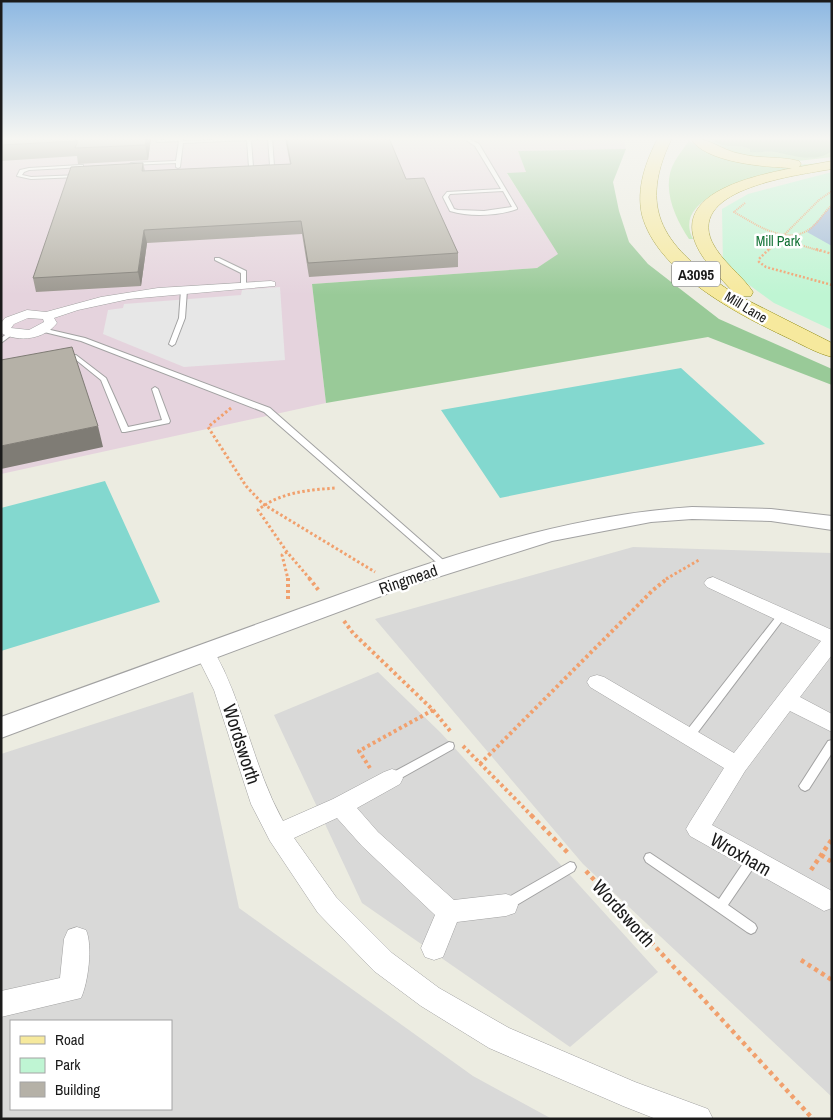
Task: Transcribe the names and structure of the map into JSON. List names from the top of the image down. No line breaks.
{"streets":{"main road":["A3095","Mill Lane"],"street":["Ringmead","Wordsworth","Wroxham"]},"crossings":[["A3095","Mill Lane"],["Ringmead","Wordsworth"]],"parks":["Mill Park"],"legend":["Road","Park","Building"]}
